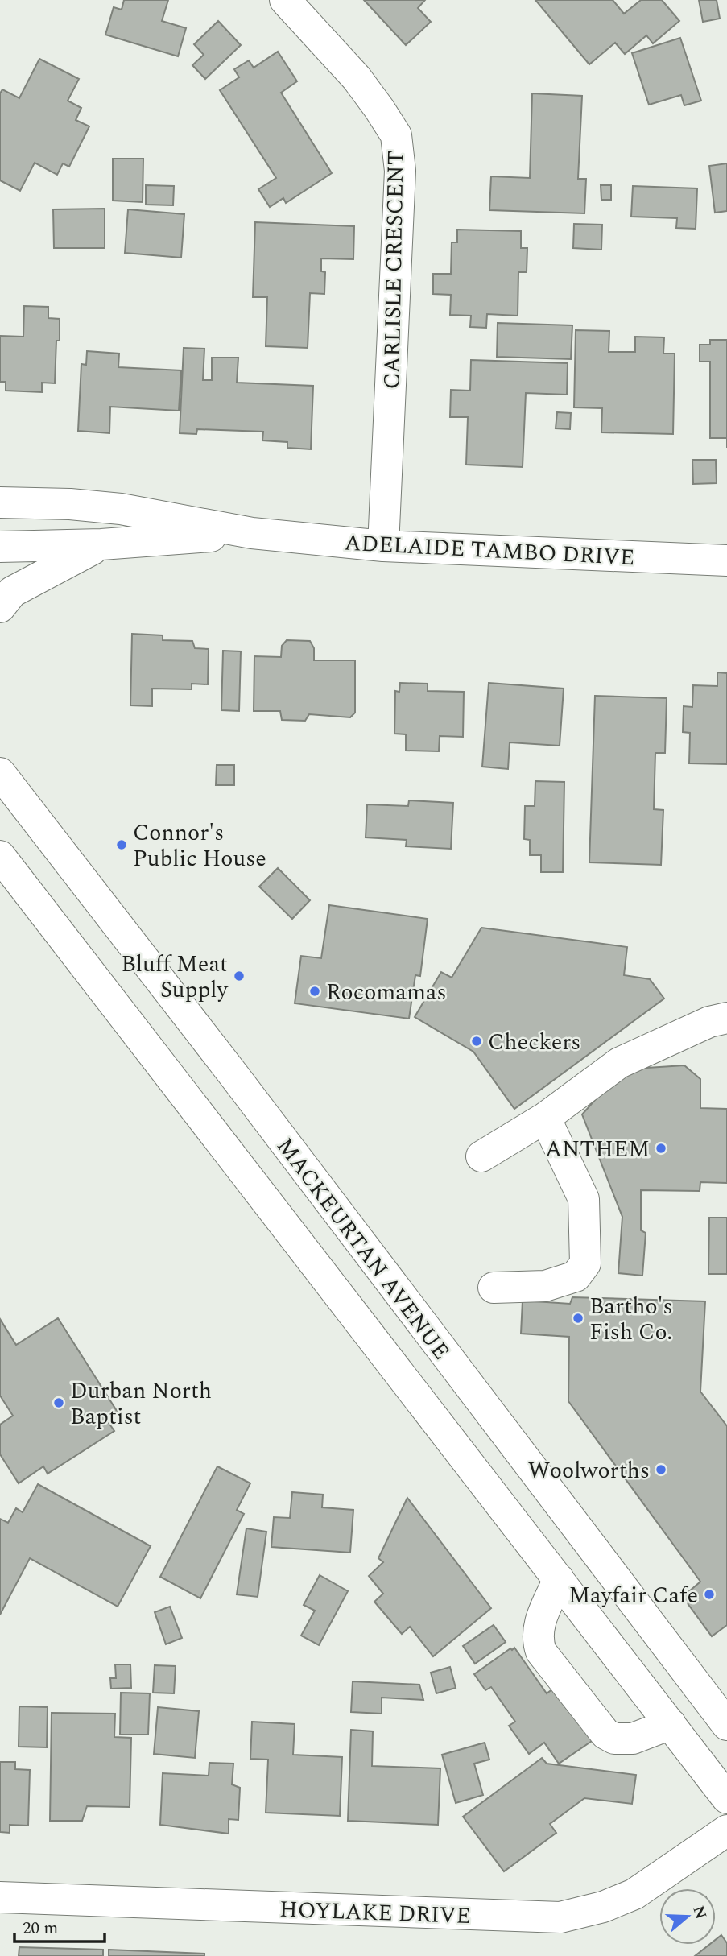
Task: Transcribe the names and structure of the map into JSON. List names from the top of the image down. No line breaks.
{"streets":{"street":["CARLISLE CRESCENT","ADELAIDE TAMBO DRIVE","MACKEURTAN AVENUE","HOYLAKE DRIVE"]},"crossings":[["CARLISLE CRESCENT","ADELAIDE TAMBO DRIVE"]],"places":["Connor's Public House","Bluff Meat Supply","Rocomamas","Checkers","ANTHEM","Bartho's Fish Co.","Durban North Baptist","Woolworths","Mayfair Cafe"],"scale_bar":"20 m","north":"right"}
